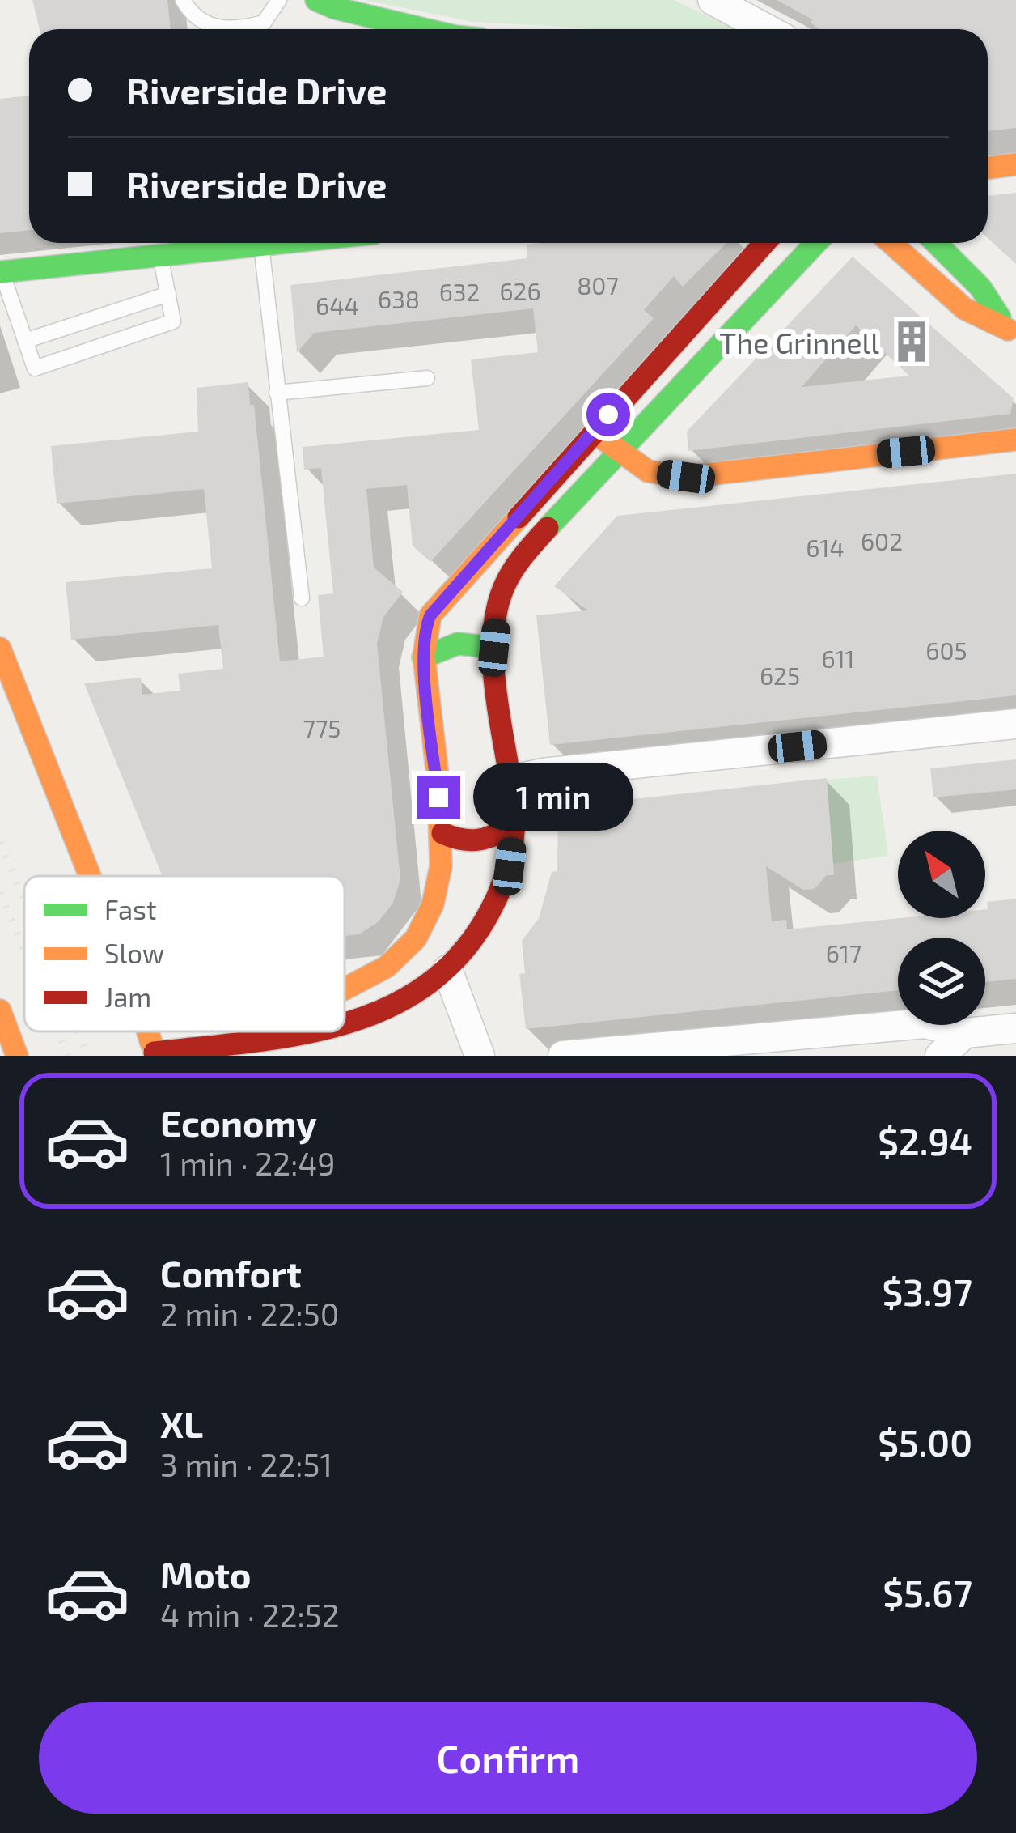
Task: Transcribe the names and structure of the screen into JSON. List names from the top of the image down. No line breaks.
{"places":{"building":["The Grinnell"]},"house_numbers":["807","626","632","638","644","602","614","605","611","625","775","617"],"legend":["Fast","Slow","Jam"],"north":"top left","page":{"banner":["Riverside Drive","Riverside Drive"],"bubble":"1 min","list":[{"name":"Economy","note":"1 min · 22:49","value":"$2.94"},{"name":"Comfort","note":"2 min · 22:50","value":"$3.97"},{"name":"XL","note":"3 min · 22:51","value":"$5.00"},{"name":"Moto","note":"4 min · 22:52","value":"$5.67"}],"buttons":"Confirm"}}
